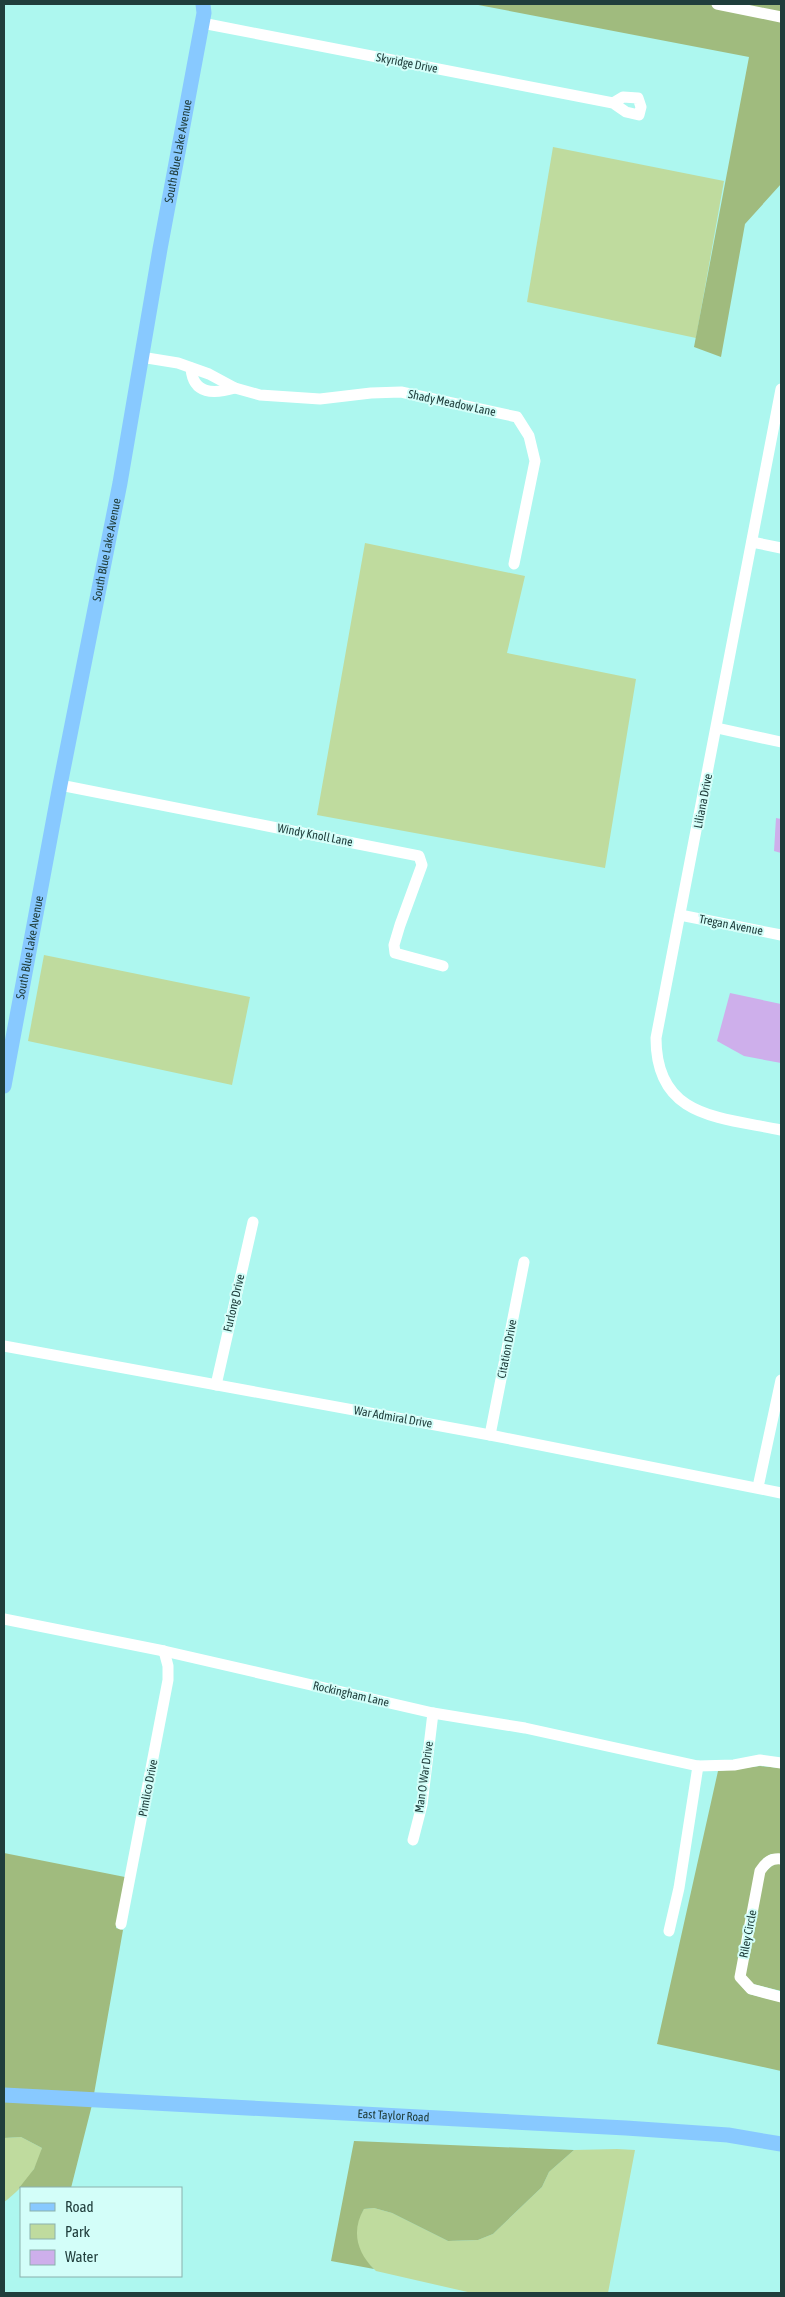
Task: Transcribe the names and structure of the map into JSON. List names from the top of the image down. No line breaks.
{"streets":{"main road":["South Blue Lake Avenue","East Taylor Road"],"street":["Skyridge Drive","Shady Meadow Lane","Liliana Drive","Windy Knoll Lane","Tregan Avenue","Furlong Drive","Citation Drive","War Admiral Drive","Rockingham Lane","Man O War Drive","Pimlico Drive","Riley Circle"]},"crossings":[["Skyridge Drive","South Blue Lake Avenue"],["South Blue Lake Avenue","Shady Meadow Lane"],["South Blue Lake Avenue","Windy Knoll Lane"],["Liliana Drive","Tregan Avenue"],["Furlong Drive","War Admiral Drive"],["Citation Drive","War Admiral Drive"],["Rockingham Lane","Man O War Drive"],["Rockingham Lane","Pimlico Drive"]],"legend":["Road","Park","Water"]}
